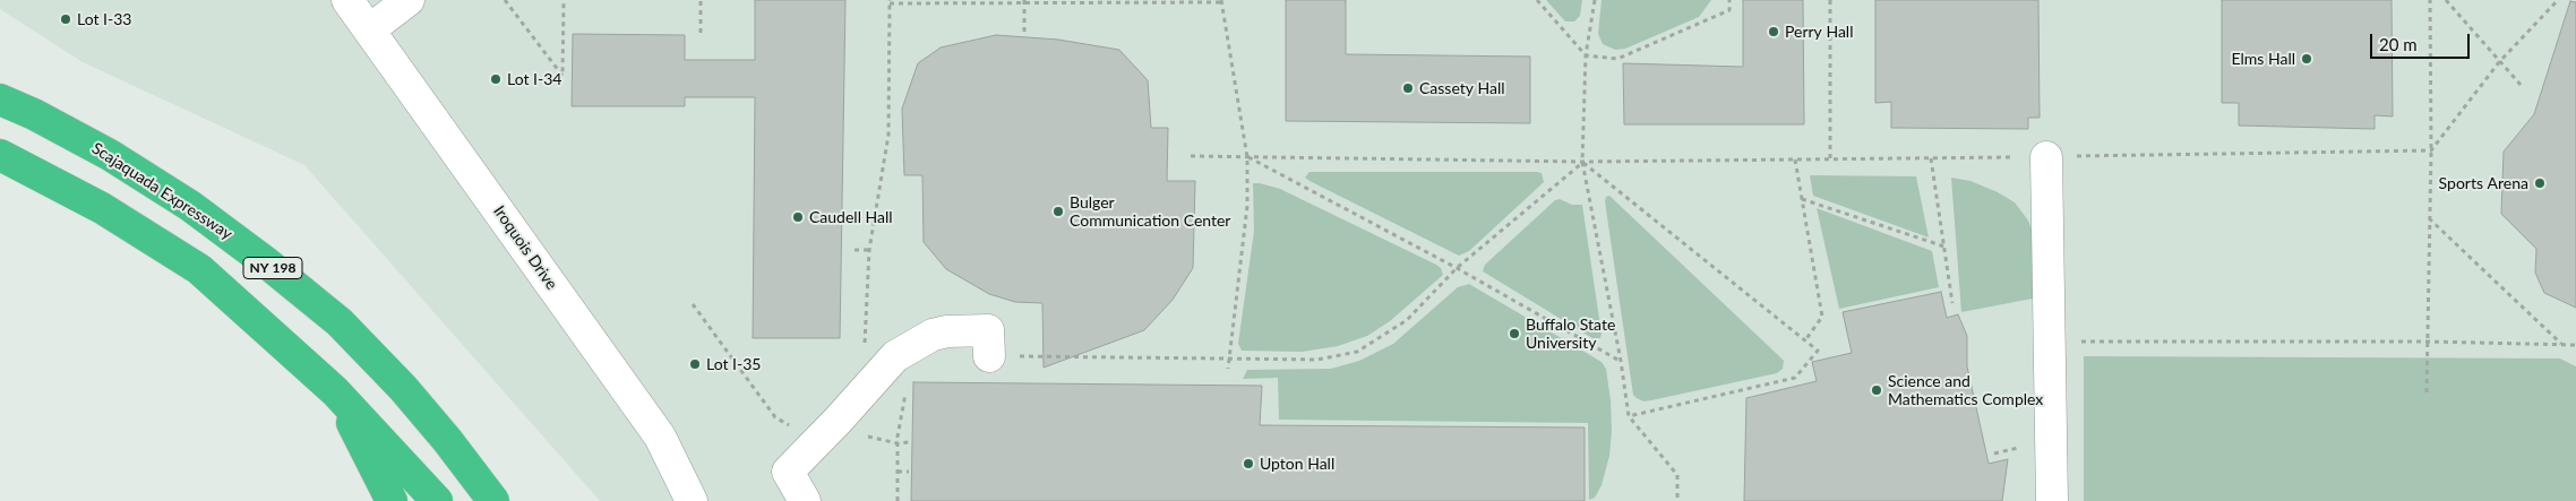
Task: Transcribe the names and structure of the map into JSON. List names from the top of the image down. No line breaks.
{"streets":{"highway":["Scajaquada Expressway","NY 198"],"street":["Iroquois Drive"]},"places":["Lot I-33","Perry Hall","Elms Hall","Lot I-34","Cassety Hall","Sports Arena","Bulger Communication Center","Caudell Hall","Buffalo State University","Lot I-35","Science and Mathematics Complex","Upton Hall"],"scale_bar":"20 m"}
